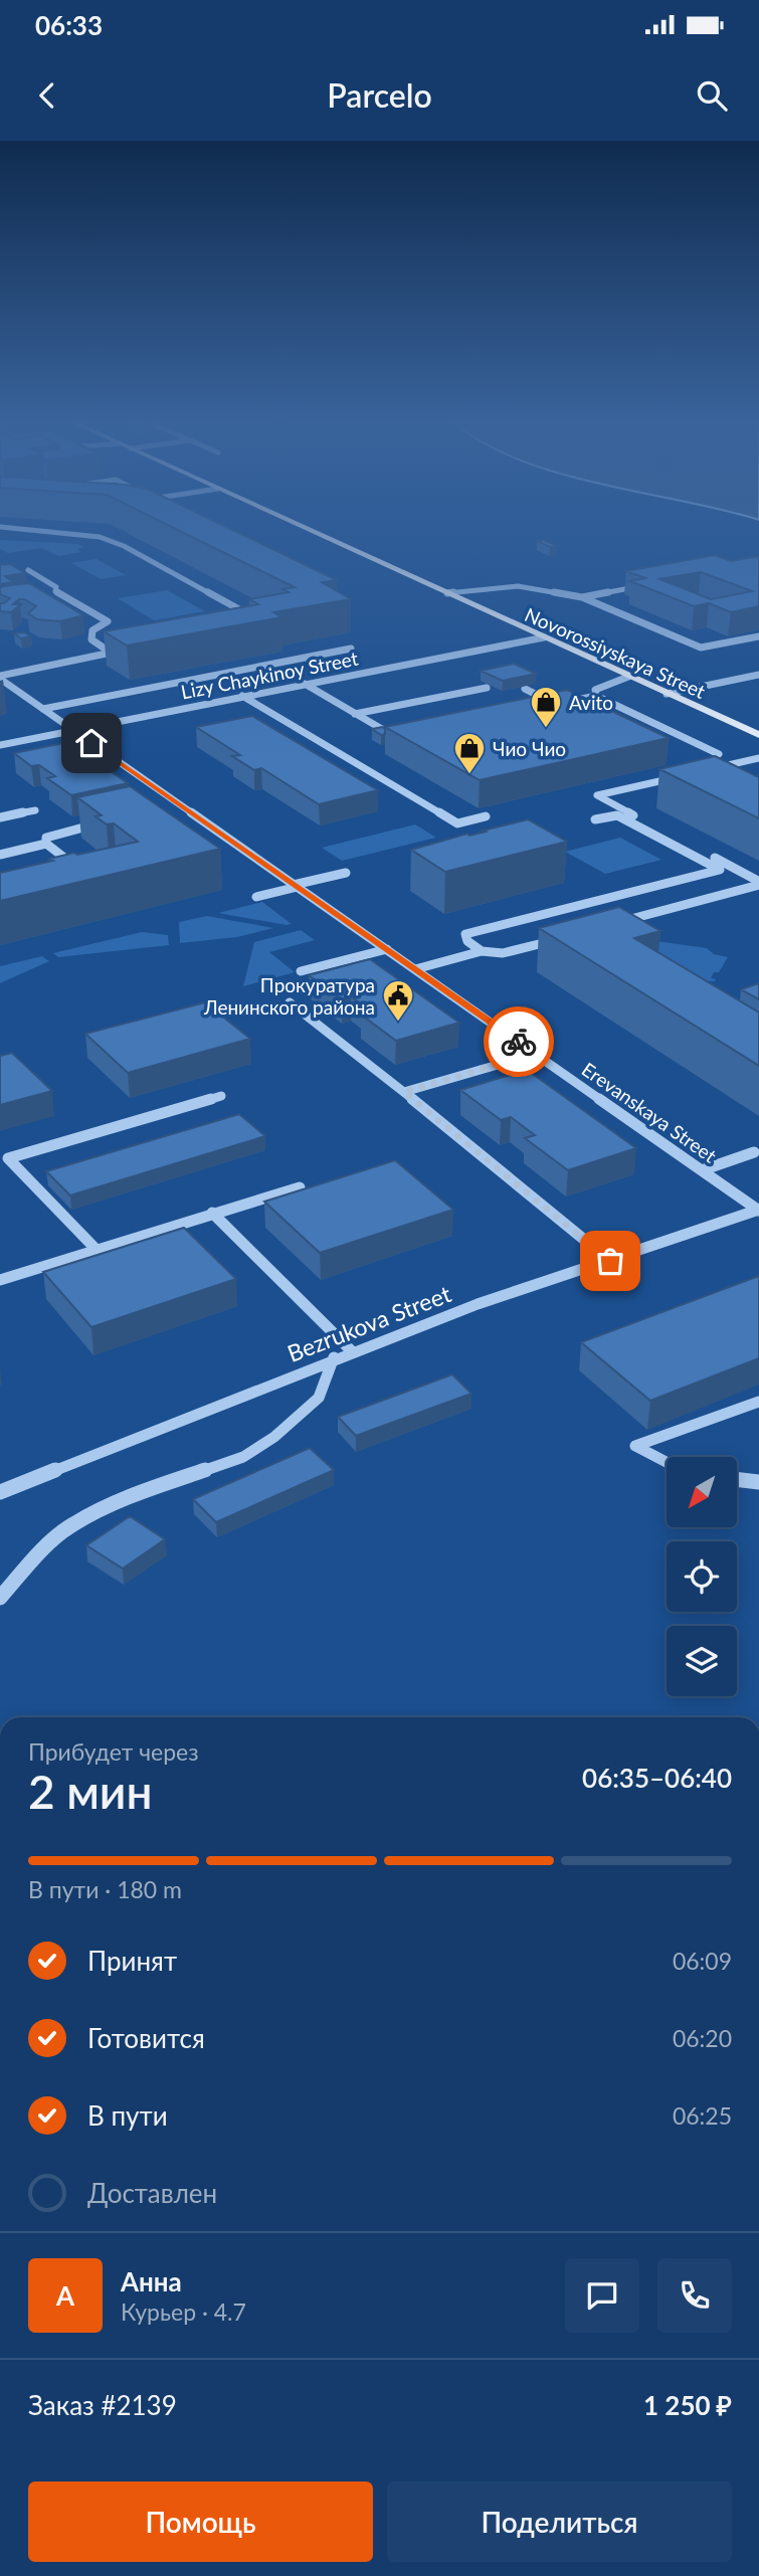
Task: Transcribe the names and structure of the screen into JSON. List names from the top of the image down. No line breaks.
{"streets":{"main road":["Novorossiyskaya Street"],"street":["Lizy Chaykinoy Street","Erevanskaya Street","Bezrukova Street"]},"crossings":[["Novorossiyskaya Street","Lizy Chaykinoy Street"],["Lizy Chaykinoy Street","Erevanskaya Street"],["Erevanskaya Street","Bezrukova Street"]],"places":{"shop":["Avito","Чио Чио"],"public building":["Прокуратура Ленинского района"]},"north":"bottom left","page":{"status":"06:33","header":"Parcelo","heading":["2 мин","Прибудет через","06:35–06:40"],"panel":["Анна","Курьер · 4.7","Заказ #2139","1 250 ₽"],"bar":"В пути · 180 m","list":[["Принят","06:09"],["Готовится","06:20"],["В пути","06:25"],"Доставлен"],"round":"А","buttons":["Помощь","Поделиться"]}}
